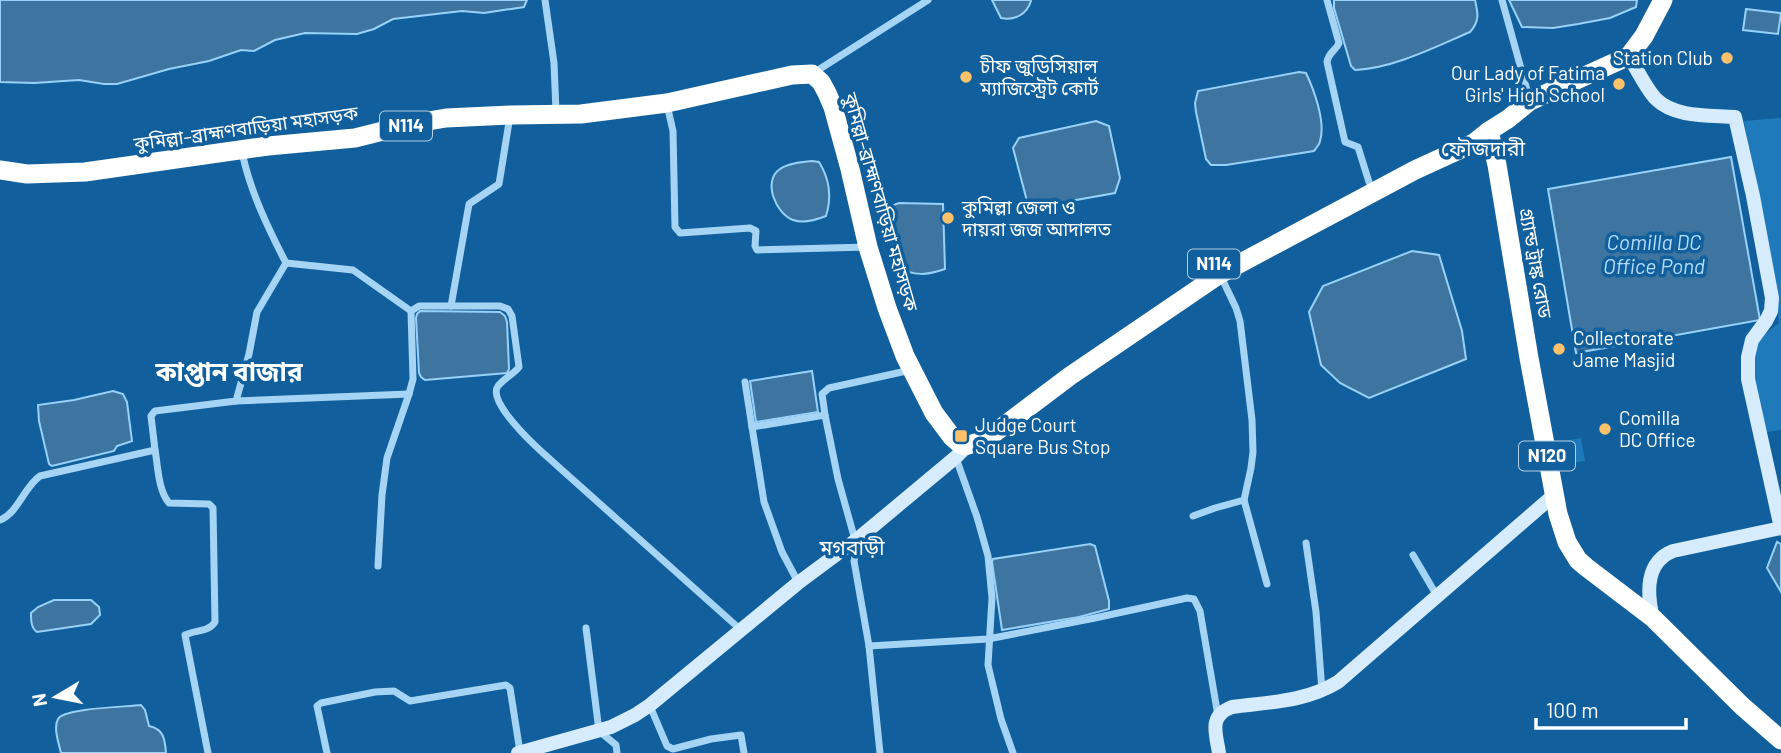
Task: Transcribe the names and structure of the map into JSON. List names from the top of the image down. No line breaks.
{"streets":{"highway":["N114","কুমিল্লা–ব্রাহ্মণবাড়িয়া মহাসড়ক","গ্র্যান্ড ট্রাঙ্ক রোড","N120"]},"crossings":[["N114","কুমিল্লা–ব্রাহ্মণবাড়িয়া মহাসড়ক"],["N114","গ্র্যান্ড ট্রাঙ্ক রোড"]],"districts":["ফৌজদারী","কাপ্তান বাজার","মগবাড়ী"],"water":["Comilla DC Office Pond"],"places":{"other":["Station Club","চীফ জুডিসিয়াল ম্যাজিস্ট্রেট কোর্ট","Our Lady of Fatima Girls' High School","কুমিল্লা জেলা ও দায়রা জজ আদালত","Collectorate Jame Masjid","Comilla DC Office"],"transit":["Judge Court Square Bus Stop"]},"scale_bar":"100 m","north":"left"}
